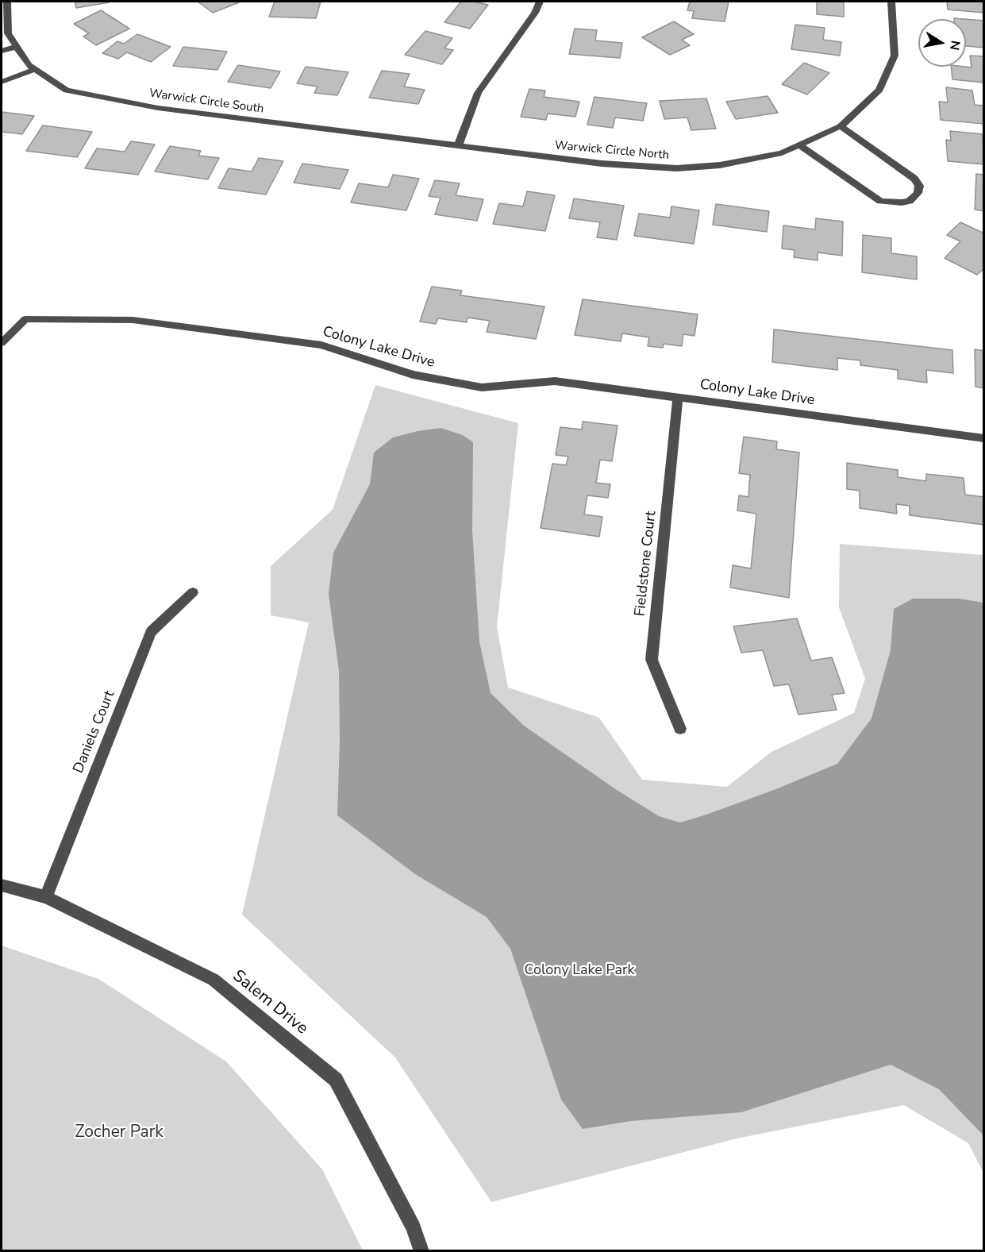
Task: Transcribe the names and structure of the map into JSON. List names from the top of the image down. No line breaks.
{"streets":{"street":["Warwick Circle South","Warwick Circle North","Colony Lake Drive","Fieldstone Court","Daniels Court","Salem Drive"]},"crossings":[["Warwick Circle South","Warwick Circle North"],["Colony Lake Drive","Fieldstone Court"],["Daniels Court","Salem Drive"]],"parks":["Colony Lake Park","Zocher Park"],"north":"right"}
